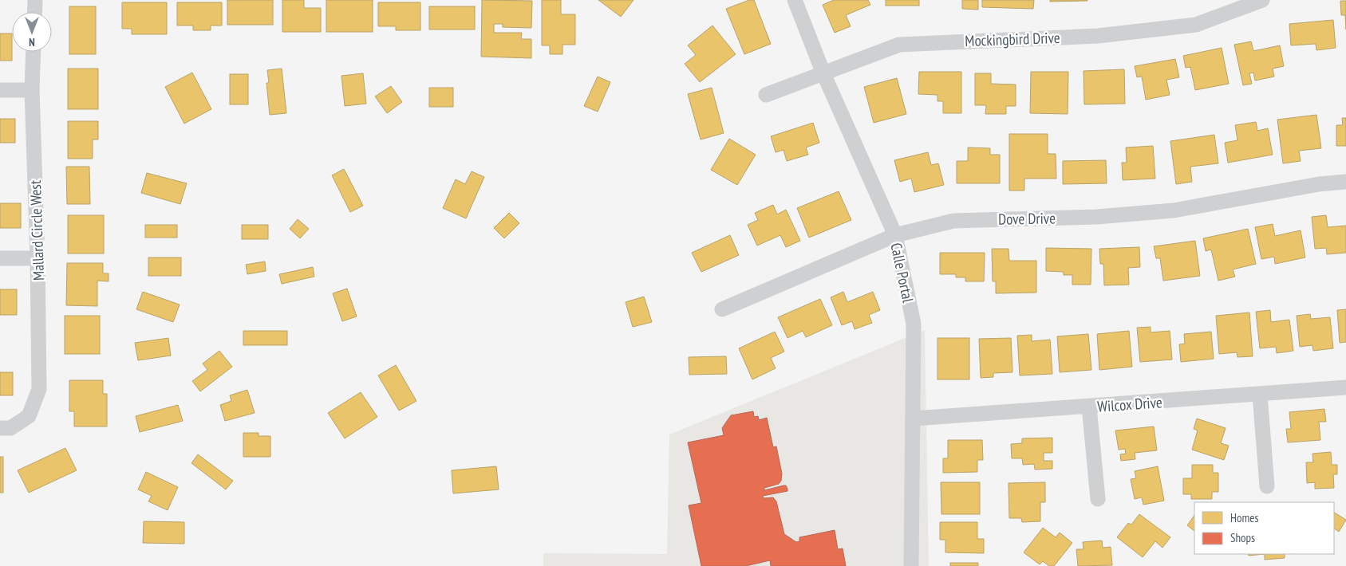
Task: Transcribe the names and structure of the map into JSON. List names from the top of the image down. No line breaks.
{"streets":{"street":["Mockingbird Drive","Dove Drive","Mallard Circle West","Calle Portal","Wilcox Drive"]},"crossings":[["Mockingbird Drive","Calle Portal"],["Dove Drive","Calle Portal"],["Calle Portal","Wilcox Drive"]],"legend":["Homes","Shops"],"north":"bottom"}
